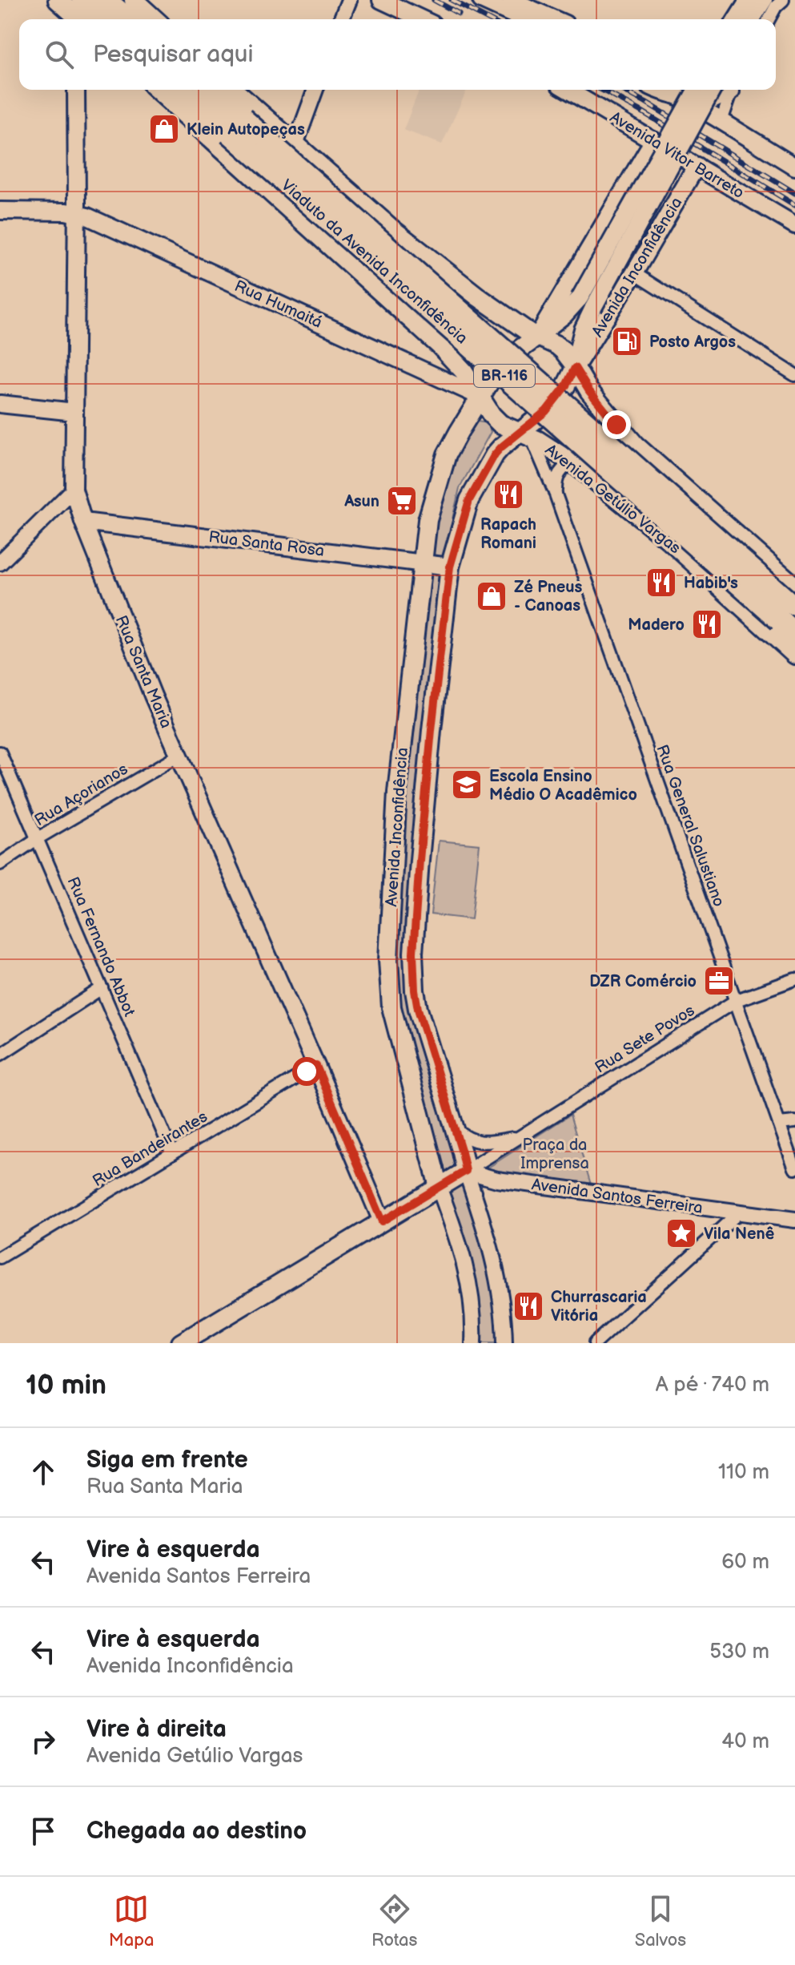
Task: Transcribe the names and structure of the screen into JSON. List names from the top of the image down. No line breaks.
{"streets":{"highway":["Viaduto da Avenida Inconfidência","BR-116"],"main road":["Avenida Vitor Barreto","Avenida Inconfidência","Rua Humaitá","Avenida Getúlio Vargas","Rua Santa Rosa","Rua Santa Maria"],"street":["Rua Açorianos","Rua General Salustiano","Rua Fernando Abbot","Rua Sete Povos","Rua Bandeirantes","Avenida Santos Ferreira"]},"crossings":[["Avenida Vitor Barreto","Avenida Inconfidência"],["Viaduto da Avenida Inconfidência","BR-116"],["Avenida Inconfidência","Rua Humaitá"],["Avenida Inconfidência","Avenida Getúlio Vargas"],["Avenida Inconfidência","Rua Santa Rosa"],["Avenida Inconfidência","Rua General Salustiano"],["Avenida Inconfidência","Rua Sete Povos"],["Avenida Inconfidência","Avenida Santos Ferreira"],["Rua Humaitá","Avenida Getúlio Vargas"],["Rua Humaitá","Rua Santa Maria"],["Rua Humaitá","Rua General Salustiano"],["Avenida Getúlio Vargas","Rua General Salustiano"],["Rua Santa Rosa","Rua Santa Maria"],["Rua Santa Maria","Rua Açorianos"],["Rua Santa Maria","Rua Bandeirantes"],["Rua Açorianos","Rua Fernando Abbot"],["Rua General Salustiano","Rua Sete Povos"],["Rua Fernando Abbot","Rua Bandeirantes"],["Rua Sete Povos","Avenida Santos Ferreira"]],"parks":["Praça da Imprensa"],"places":{"shop":["Klein Autopeças","Zé Pneus - Canoas"],"fuel station":["Posto Argos"],"restaurant":["Rapach Romani","Habib's","Madero","Churrascaria Vitória"],"supermarket":["Asun"],"school or university":["Escola Ensino Médio O Acadêmico"],"office":["DZR Comércio"],"place":["Vila Nenê"]},"page":{"search":"Pesquisar aqui","heading":["10 min","A pé · 740 m"],"list":[["Siga em frente","Rua Santa Maria","110 m"],["Vire à esquerda","Avenida Santos Ferreira","60 m"],["Vire à esquerda","Avenida Inconfidência","530 m"],["Vire à direita","Avenida Getúlio Vargas","40 m"],"Chegada ao destino"],"nav":["Mapa","Rotas","Salvos"]}}
